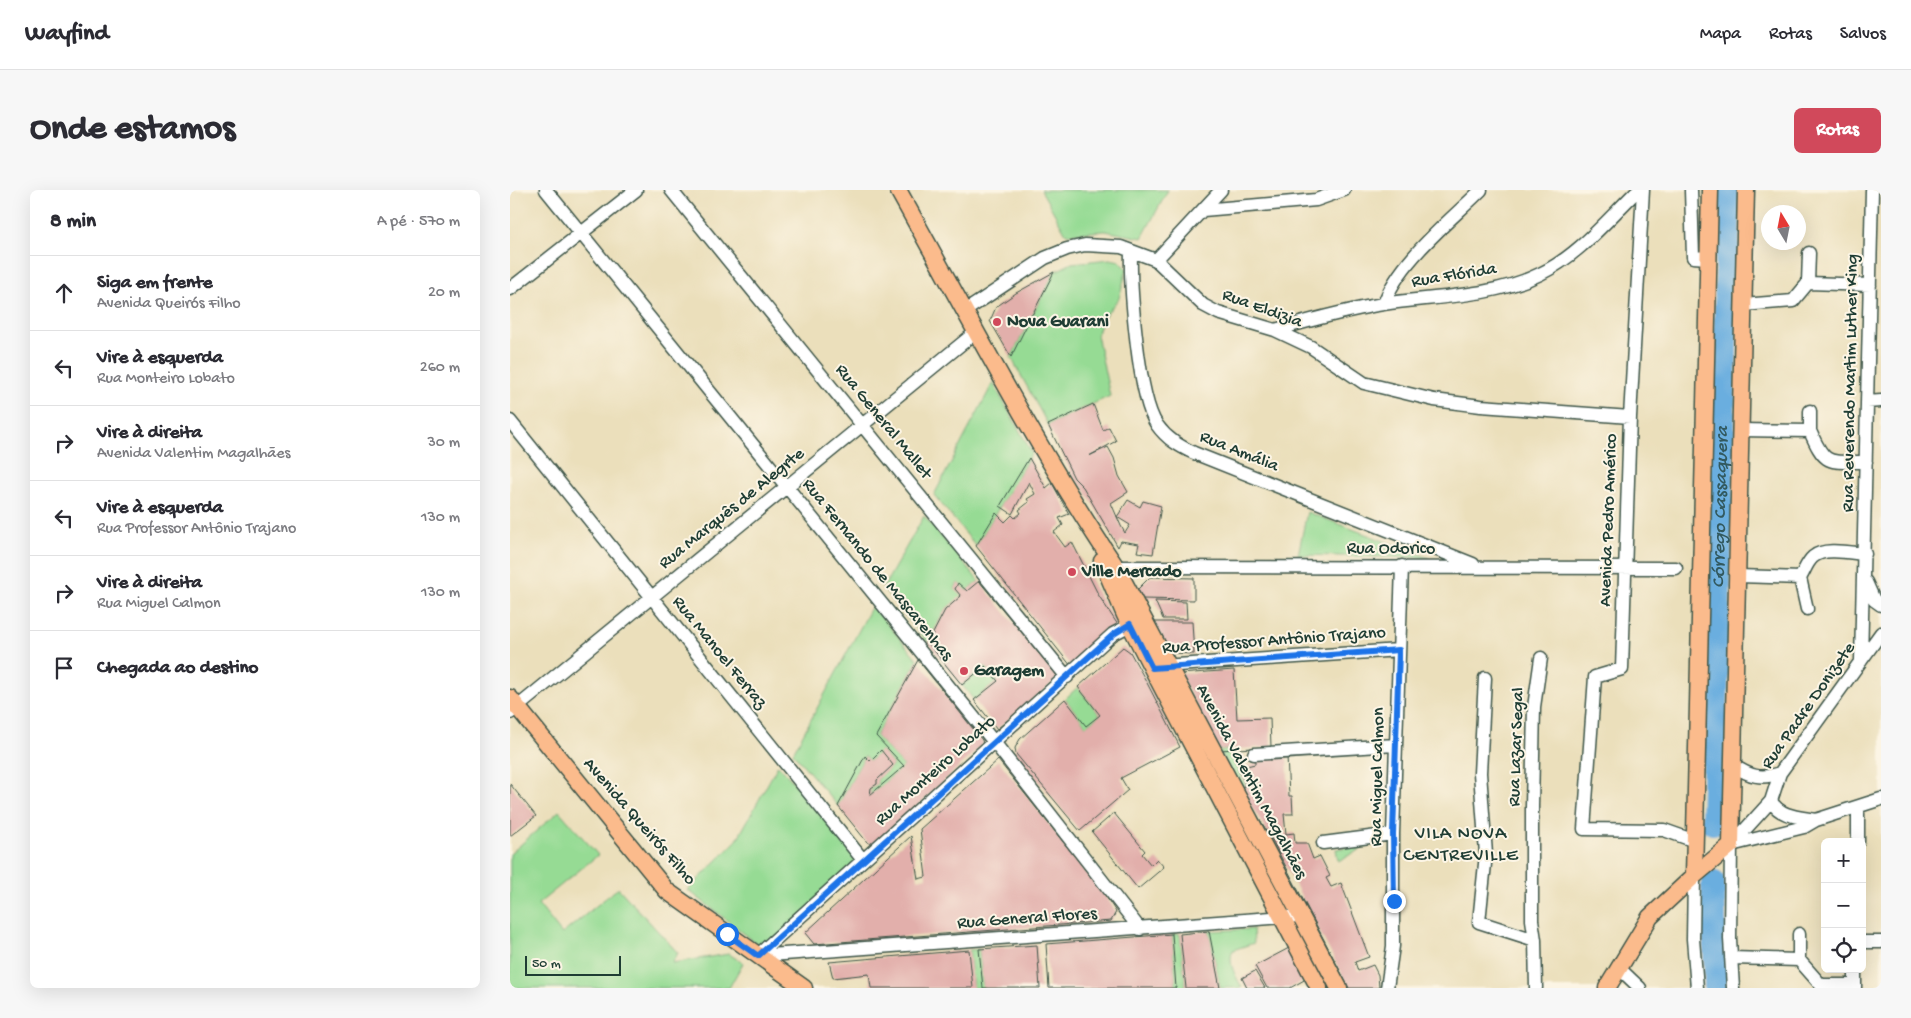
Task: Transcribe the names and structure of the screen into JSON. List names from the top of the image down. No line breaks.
{"streets":{"main road":["Avenida Valentim Magalhães","Avenida Queirós Filho"],"street":["Rua Flórida","Rua Eldizia","Rua Reverendo Martim Luther King","Rua General Mallet","Rua Amália","Rua Marquês de Alegrte","Avenida Pedro Américo","Rua Odorico","Rua Fernando de Mascarenhas","Rua Professor Antônio Trajano","Rua Manoel Ferraz","Rua Padre Donizete","Rua Lazar Segal","Rua Monteiro Lobato","Rua Miguel Calmon","Rua General Flores"]},"crossings":[["Rua Flórida","Rua Eldizia"],["Rua Eldizia","Rua Amália"],["Rua Eldizia","Avenida Pedro Américo"],["Rua Eldizia","Avenida Valentim Magalhães"],["Rua Reverendo Martim Luther King","Rua Padre Donizete"],["Rua General Mallet","Rua Marquês de Alegrte"],["Rua General Mallet","Rua Monteiro Lobato"],["Rua Amália","Rua Odorico"],["Rua Marquês de Alegrte","Rua Fernando de Mascarenhas"],["Rua Marquês de Alegrte","Rua Manoel Ferraz"],["Rua Marquês de Alegrte","Avenida Valentim Magalhães"],["Rua Marquês de Alegrte","Avenida Queirós Filho"],["Avenida Pedro Américo","Rua Odorico"],["Rua Odorico","Rua Miguel Calmon"],["Rua Odorico","Avenida Valentim Magalhães"],["Rua Fernando de Mascarenhas","Rua Monteiro Lobato"],["Rua Fernando de Mascarenhas","Rua General Flores"],["Rua Professor Antônio Trajano","Rua Miguel Calmon"],["Rua Professor Antônio Trajano","Avenida Valentim Magalhães"],["Rua Manoel Ferraz","Rua Monteiro Lobato"],["Rua Monteiro Lobato","Avenida Valentim Magalhães"],["Rua Monteiro Lobato","Avenida Queirós Filho"],["Rua Monteiro Lobato","Rua General Flores"],["Avenida Valentim Magalhães","Rua General Flores"],["Avenida Queirós Filho","Rua General Flores"]],"districts":["VILA NOVA CENTREVILLE"],"water":["Córrego Cassaquera"],"places":["Nova Guarani","Ville Mercado","Garagem"],"scale_bar":"50 m","north":"top","page":{"header":"Wayfind","nav":["Mapa","Rotas","Salvos"],"buttons":"Rotas","title":"Onde estamos","heading":["8 min","A pé · 570 m"],"list":[["Siga em frente","Avenida Queirós Filho","20 m"],["Vire à esquerda","Rua Monteiro Lobato","260 m"],["Vire à direita","Avenida Valentim Magalhães","30 m"],["Vire à esquerda","Rua Professor Antônio Trajano","130 m"],["Vire à direita","Rua Miguel Calmon","130 m"],"Chegada ao destino"],"map_buttons":["+","−"],"scale":"50 m"}}
